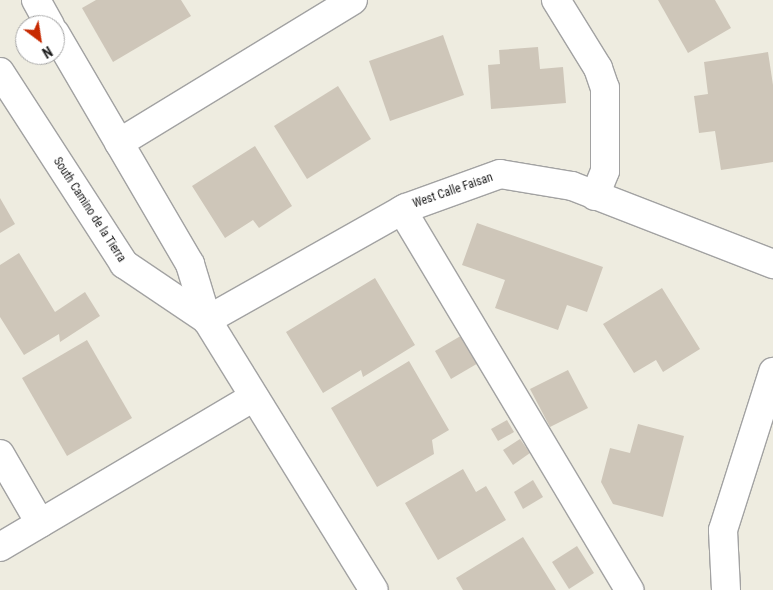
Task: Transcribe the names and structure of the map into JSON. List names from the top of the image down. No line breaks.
{"streets":{"street":["West Calle Faisan","South Camino de la Tierra"]},"crossings":[["West Calle Faisan","South Camino de la Tierra"]],"north":"bottom right"}
